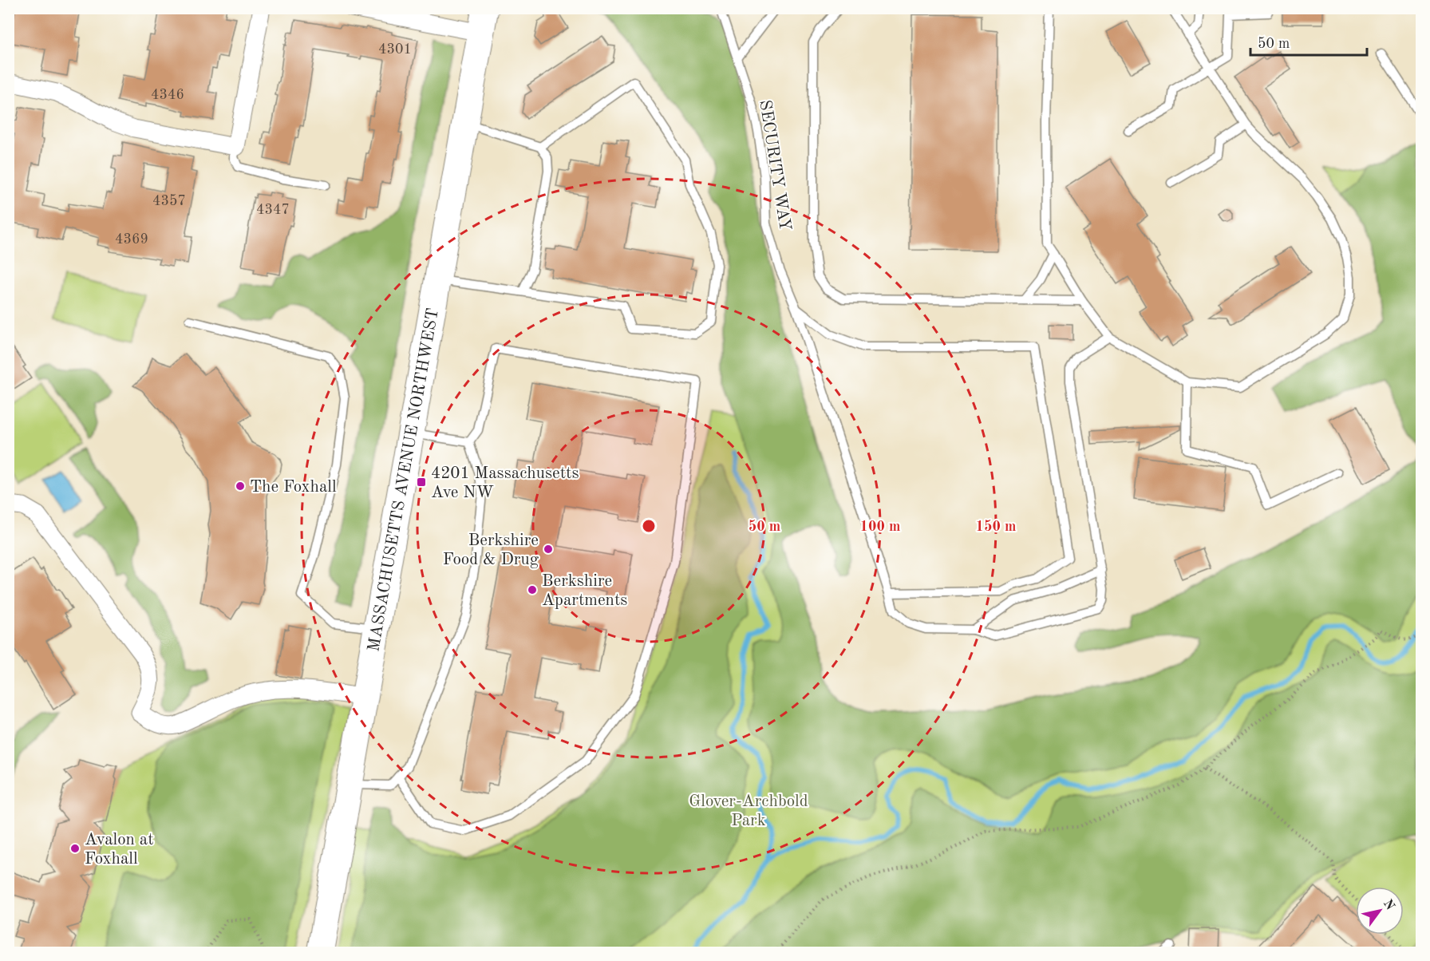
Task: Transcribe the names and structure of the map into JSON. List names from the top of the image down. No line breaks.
{"streets":{"main road":["MASSACHUSETTS AVENUE NORTHWEST"],"lane":["SECURITY WAY"]},"parks":["Glover-Archbold Park"],"places":{"transit":["4201 Massachusetts Ave NW"],"other":["The Foxhall","Berkshire Food & Drug","Berkshire Apartments","Avalon at Foxhall"]},"house_numbers":["4301","4346","4357","4347","4369"],"scale_bar":"50 m","north":"top right","rings":["50 m","100 m","150 m"]}
